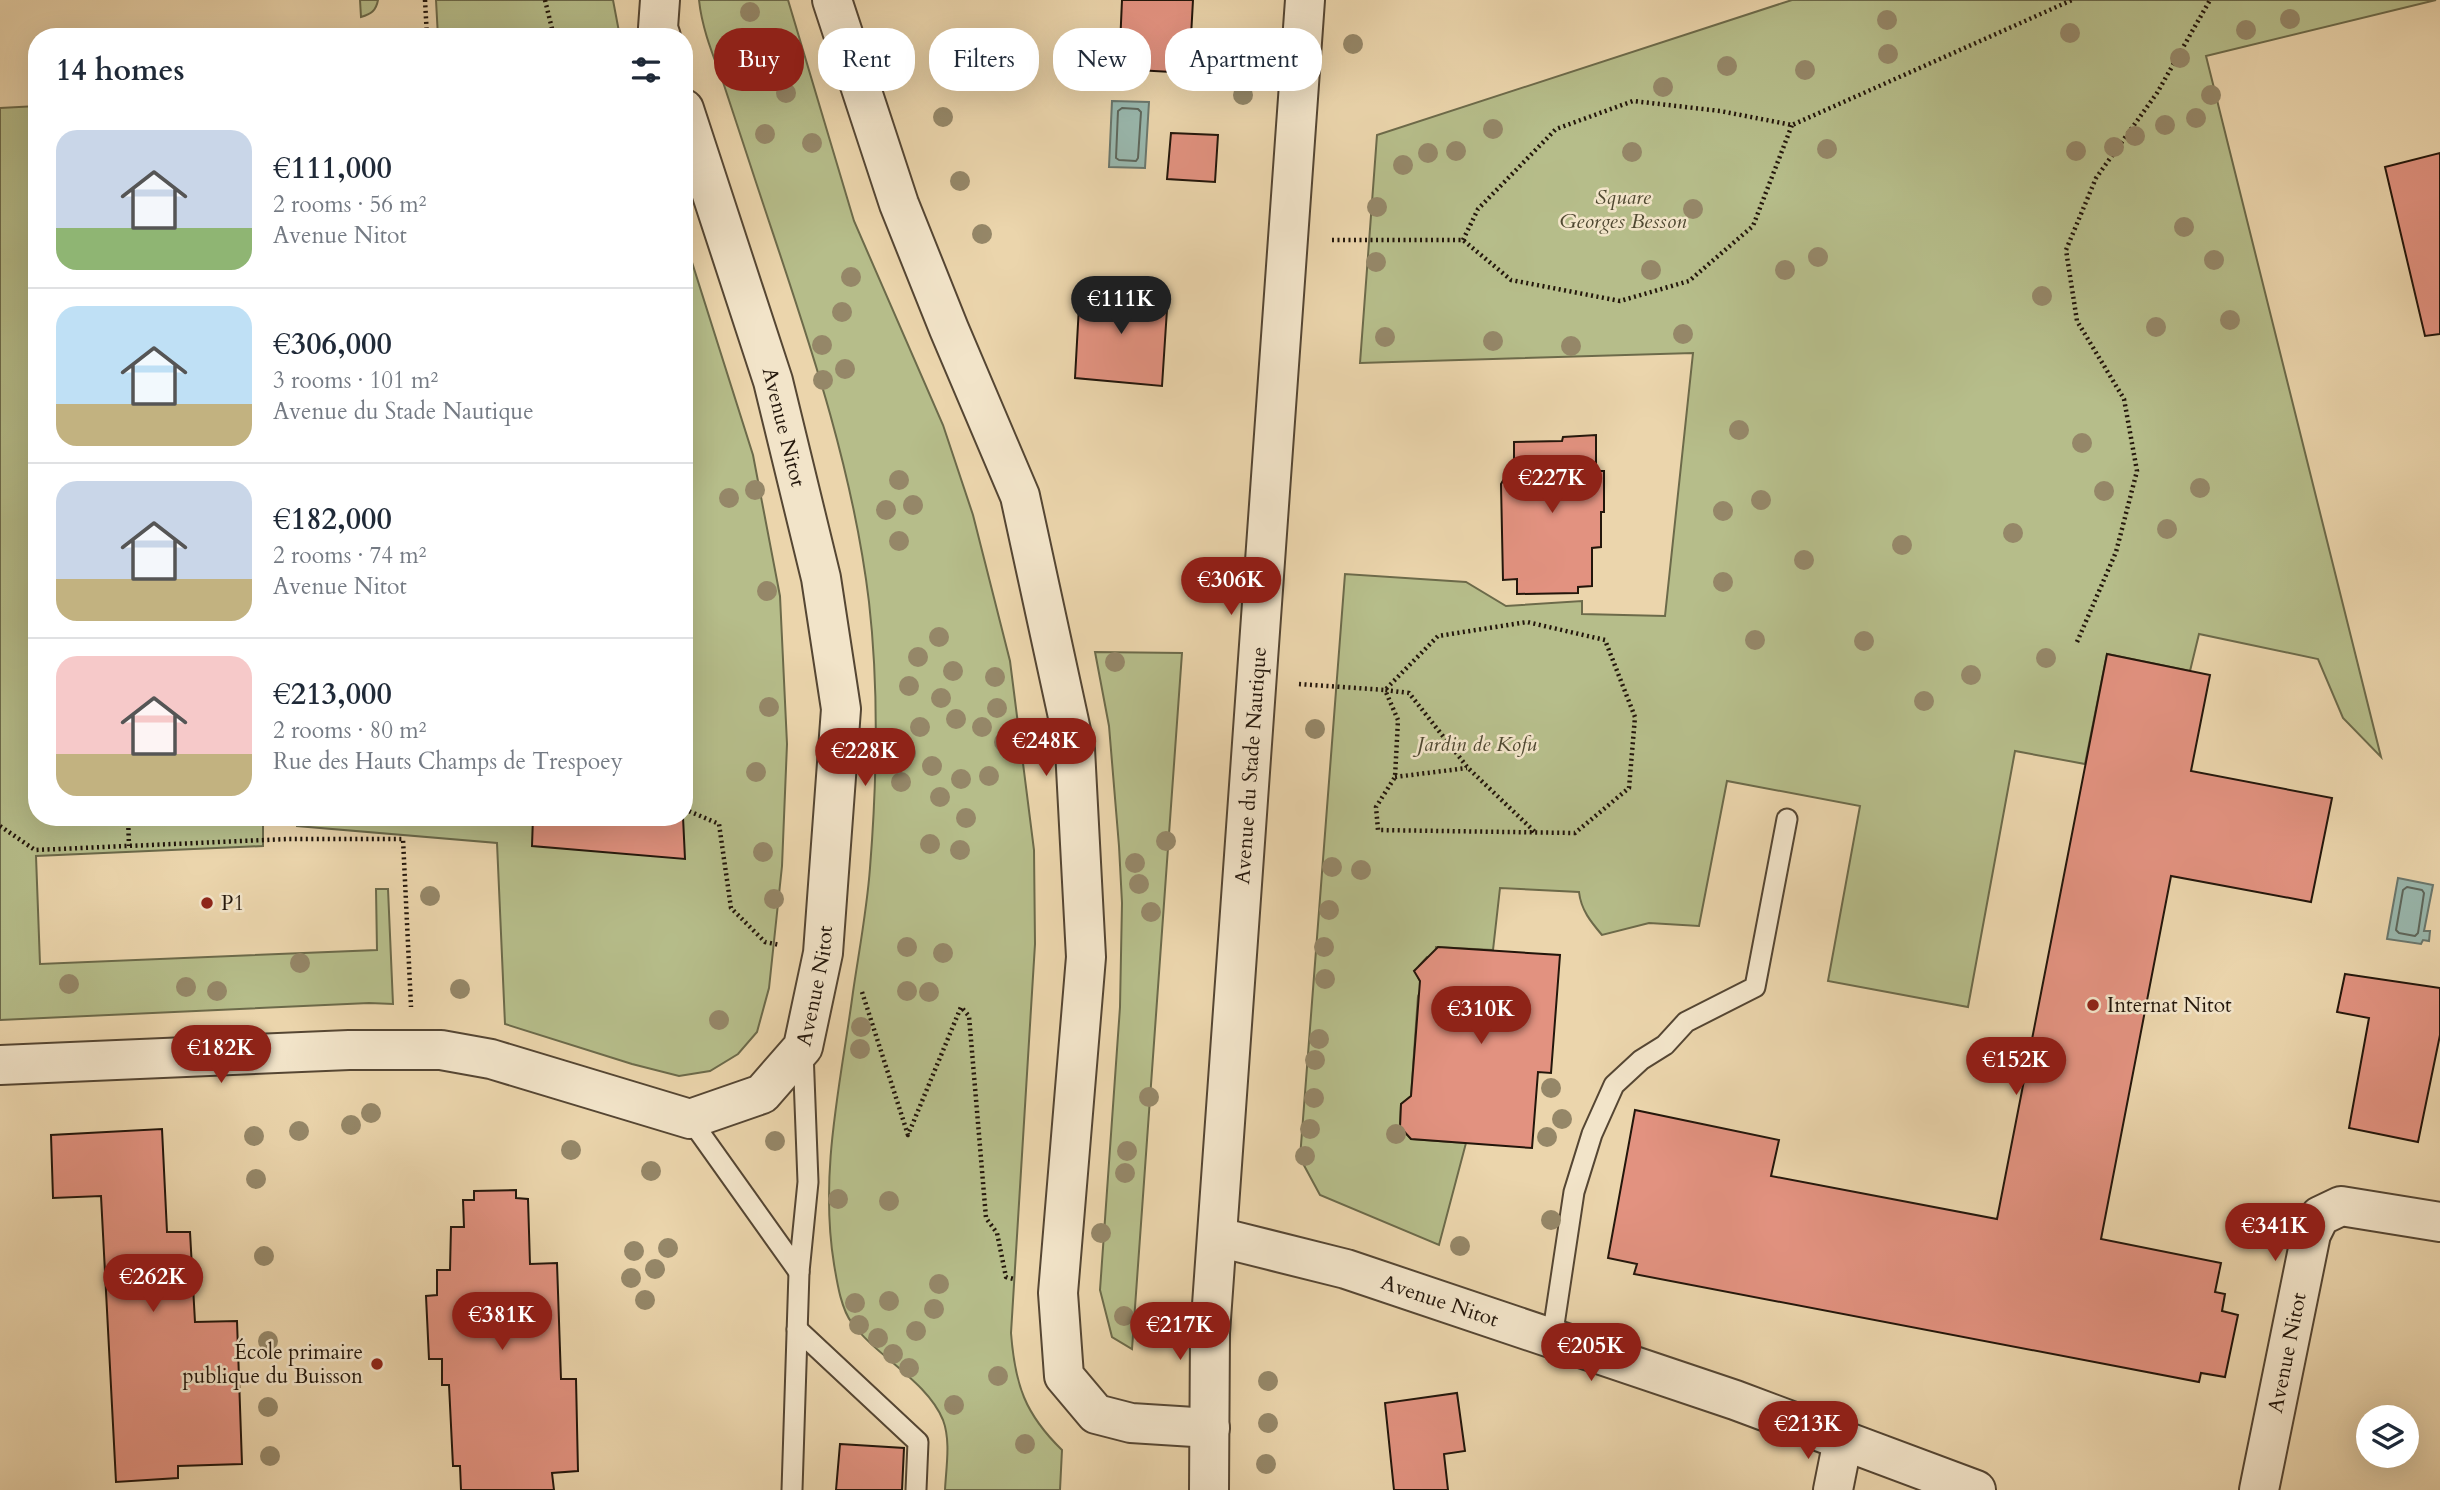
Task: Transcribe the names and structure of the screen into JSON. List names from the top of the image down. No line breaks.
{"streets":{"street":["Avenue Nitot","Avenue du Stade Nautique"]},"crossings":[["Avenue Nitot","Avenue du Stade Nautique"]],"parks":["Square Georges Besson","Jardin de Kofu"],"places":["P1","Internat Nitot","École primaire publique du Buisson"],"page":{"chip":["Buy","Rent","Filters","New","Apartment"],"heading":"14 homes","list":[{"name":"€111,000","note":"2 rooms · 56 m² · Avenue Nitot"},{"name":"€306,000","note":"3 rooms · 101 m² · Avenue du Stade Nautique"},{"name":"€182,000","note":"2 rooms · 74 m² · Avenue Nitot"},{"name":"€213,000","note":"2 rooms · 80 m² · Rue des Hauts Champs de Trespoey"}],"price":["€111K","€227K","€306K","€248K","€228K","€310K","€182K","€152K","€341K","€262K","€381K","€217K","€205K","€213K"]}}
